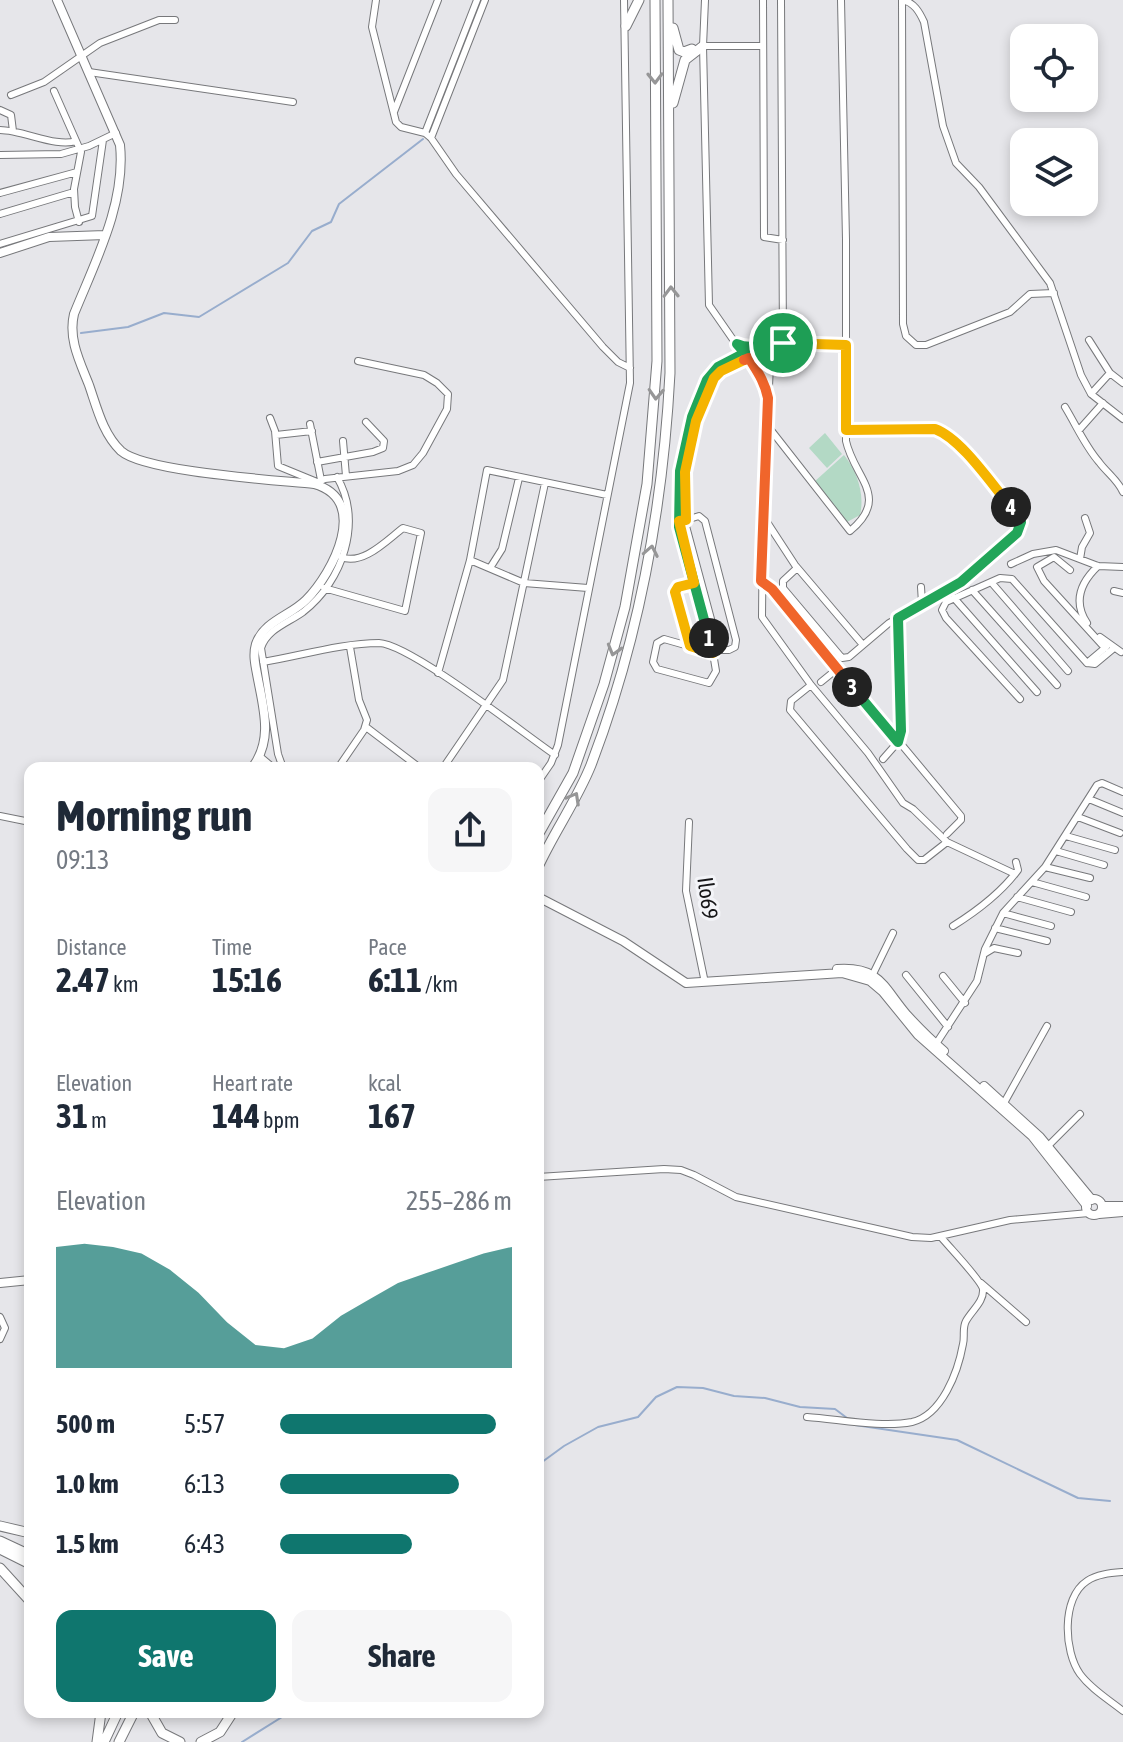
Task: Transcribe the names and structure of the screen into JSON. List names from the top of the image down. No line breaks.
{"streets":{"street":["Ilo69"]},"page":{"pins":["4","1","3"],"heading":["Morning run","09:13"],"stats":[["Distance","2.47 km"],["Time","15:16"],["Pace","6:11 /km"],["Elevation","31 m"],["Heart rate","144 bpm"],["kcal","167"]],"chart":["Elevation","255–286 m"],"list":[{"name":"500 m","note":"5:57"},{"name":"1.0 km","note":"6:13"},{"name":"1.5 km","note":"6:43"}],"buttons":["Save","Share"]}}
